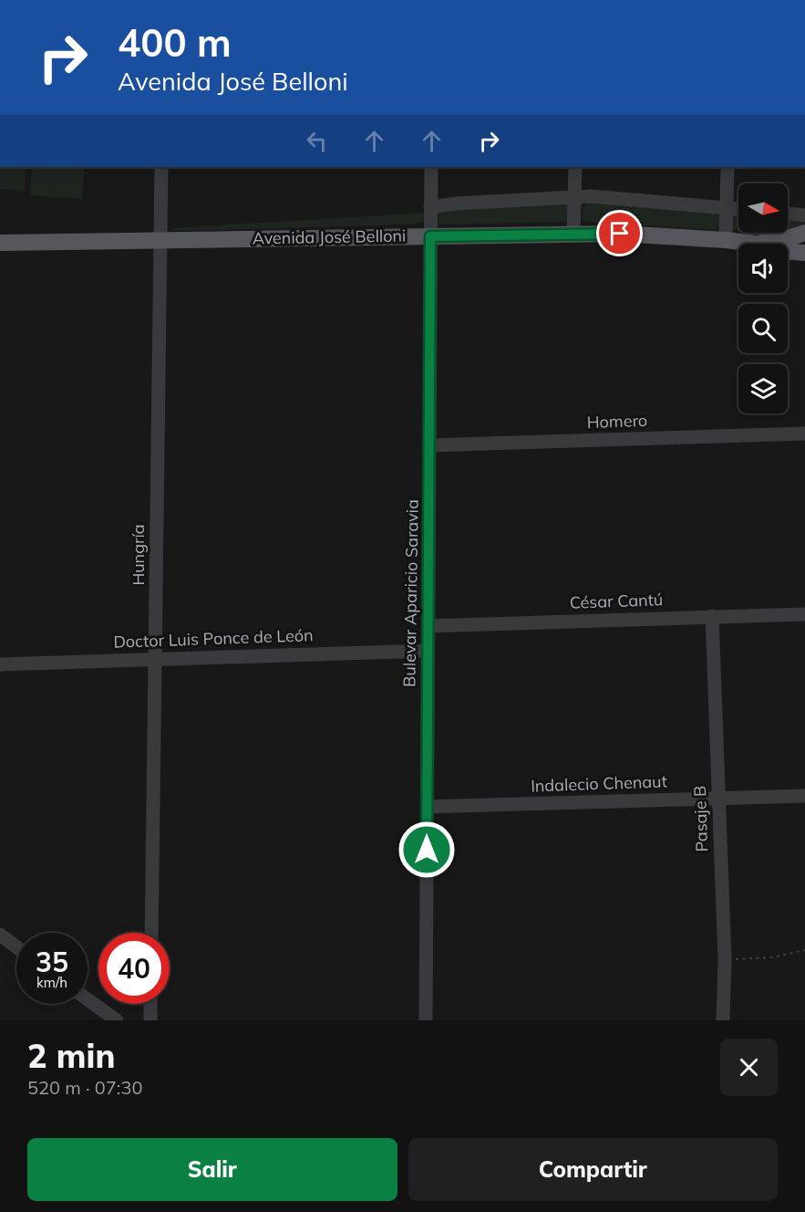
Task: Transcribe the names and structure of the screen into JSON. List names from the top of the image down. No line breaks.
{"streets":{"main road":["Avenida José Belloni"],"street":["Homero","Hungría","Bulevar Aparicio Saravia","César Cantú","Doctor Luis Ponce de León","Indalecio Chenaut","Pasaje B"]},"crossings":[["Avenida José Belloni","Hungría"],["Avenida José Belloni","Bulevar Aparicio Saravia"],["Homero","Bulevar Aparicio Saravia"],["Hungría","Doctor Luis Ponce de León"],["Bulevar Aparicio Saravia","César Cantú"],["Bulevar Aparicio Saravia","Doctor Luis Ponce de León"],["Bulevar Aparicio Saravia","Indalecio Chenaut"],["César Cantú","Pasaje B"],["Indalecio Chenaut","Pasaje B"]],"north":"right","page":{"turn":["400 m","Avenida José Belloni"],"speed":"35 km/h","limit":"40","heading":["2 min","520 m · 07:30"],"buttons":["Salir","Compartir"]}}
